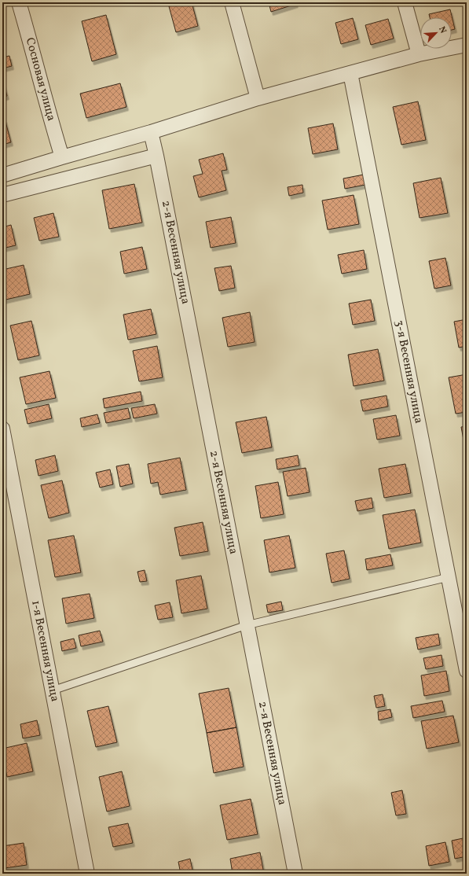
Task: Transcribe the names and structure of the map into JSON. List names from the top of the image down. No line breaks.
{"streets":{"street":["Сосновая улица","2-я Весенняя улица","3-я Весенняя улица","1-я Весенняя улица"]},"north":"top right"}
